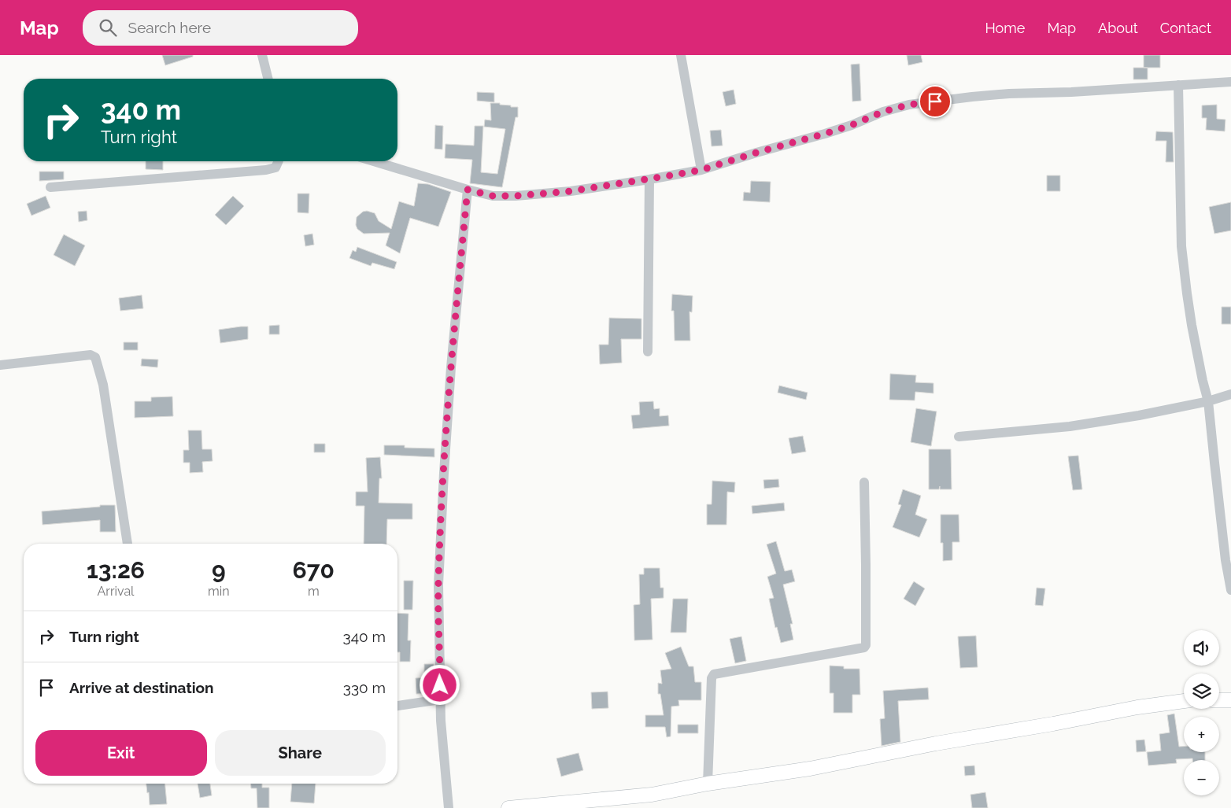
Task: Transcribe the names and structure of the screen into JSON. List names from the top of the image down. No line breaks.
{"page":{"header":"Map","search":"Search here","nav":["Home","Map","About","Contact"],"turn":["340 m","Turn right"],"eta":["13:26","Arrival","9","min","670","m"],"list":[{"name":"Turn right","value":"340 m"},{"name":"Arrive at destination","value":"330 m"}],"map_buttons":["+","−"],"buttons":["Exit","Share"]}}
